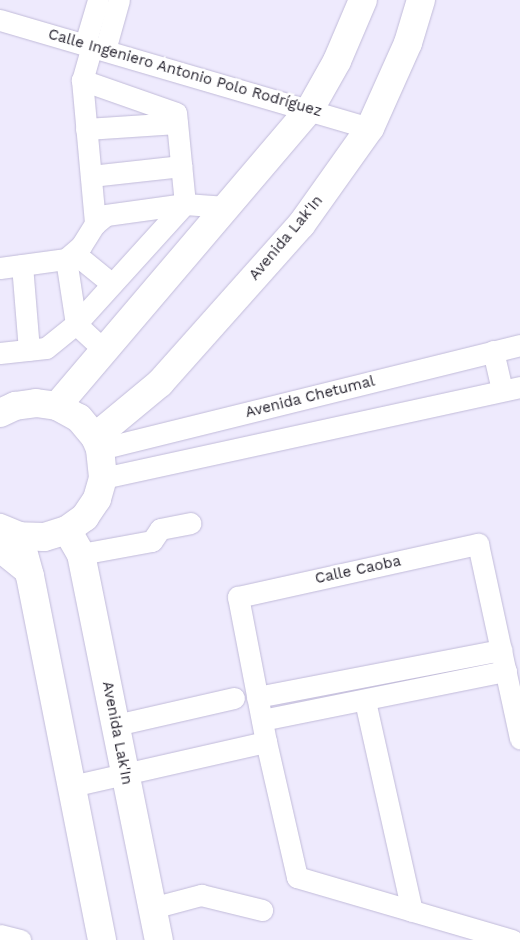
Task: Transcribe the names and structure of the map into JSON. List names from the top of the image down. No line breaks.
{"streets":{"main road":["Avenida Lak'In"],"street":["Calle Ingeniero Antonio Polo Rodríguez","Avenida Chetumal","Calle Caoba"]},"crossings":[["Calle Ingeniero Antonio Polo Rodríguez","Avenida Lak'In"],["Avenida Lak'In","Avenida Chetumal"]]}
